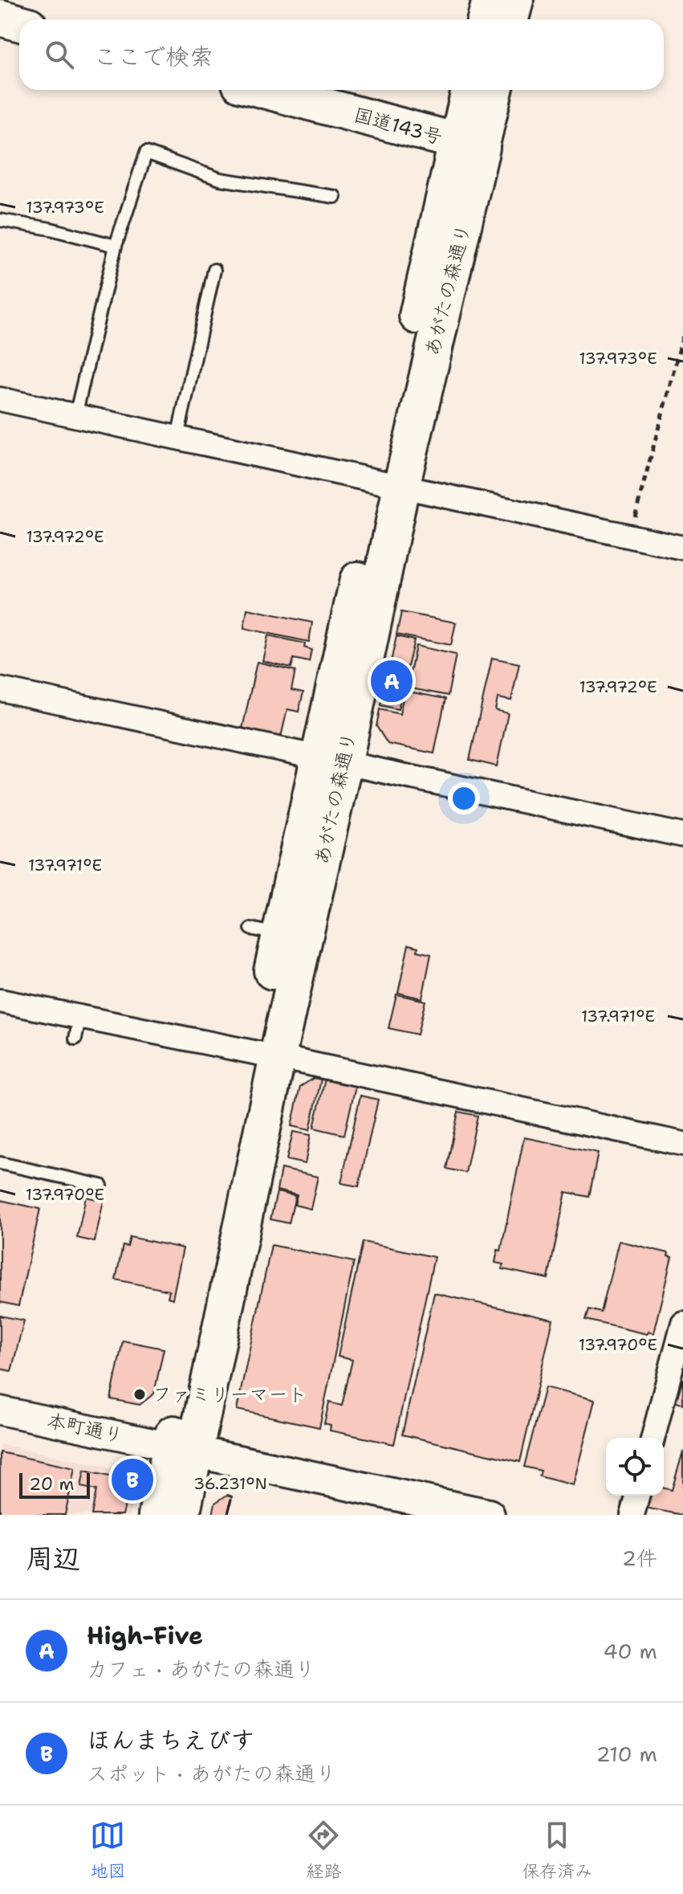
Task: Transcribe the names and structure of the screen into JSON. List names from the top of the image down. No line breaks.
{"streets":{"highway":["国道143号","あがたの森通り"],"street":["本町通り"]},"crossings":[["国道143号","あがたの森通り"],["あがたの森通り","本町通り"]],"places":["ファミリーマート"],"scale_bar":"20 m","page":{"search":"ここで検索","pins":["A","B"],"scale":"20 m","heading":["周辺","2件"],"list":[{"mark":"A","name":"High-Five","note":"カフェ · あがたの森通り","value":"40 m"},{"mark":"B","name":"ほんまちえびす","note":"スポット · あがたの森通り","value":"210 m"}],"nav":["地図","経路","保存済み"]},"coordinates":["137.973°E","137.972°E","137.971°E","137.970°E","36.231°N"]}
